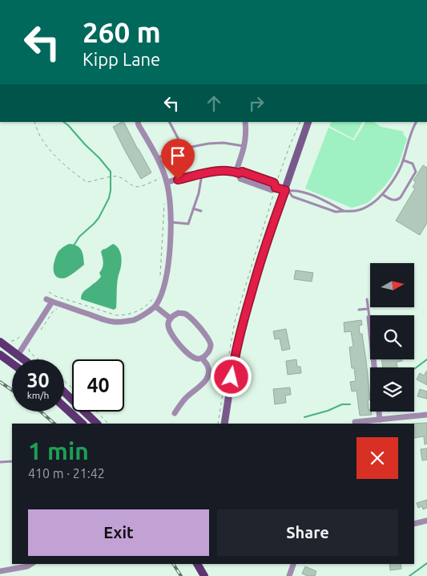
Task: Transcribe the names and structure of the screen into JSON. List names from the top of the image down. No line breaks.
{"north":"right","page":{"turn":["260 m","Kipp Lane"],"speed":"30 km/h","limit":"40","heading":["1 min","410 m · 21:42"],"buttons":["Exit","Share"]}}
